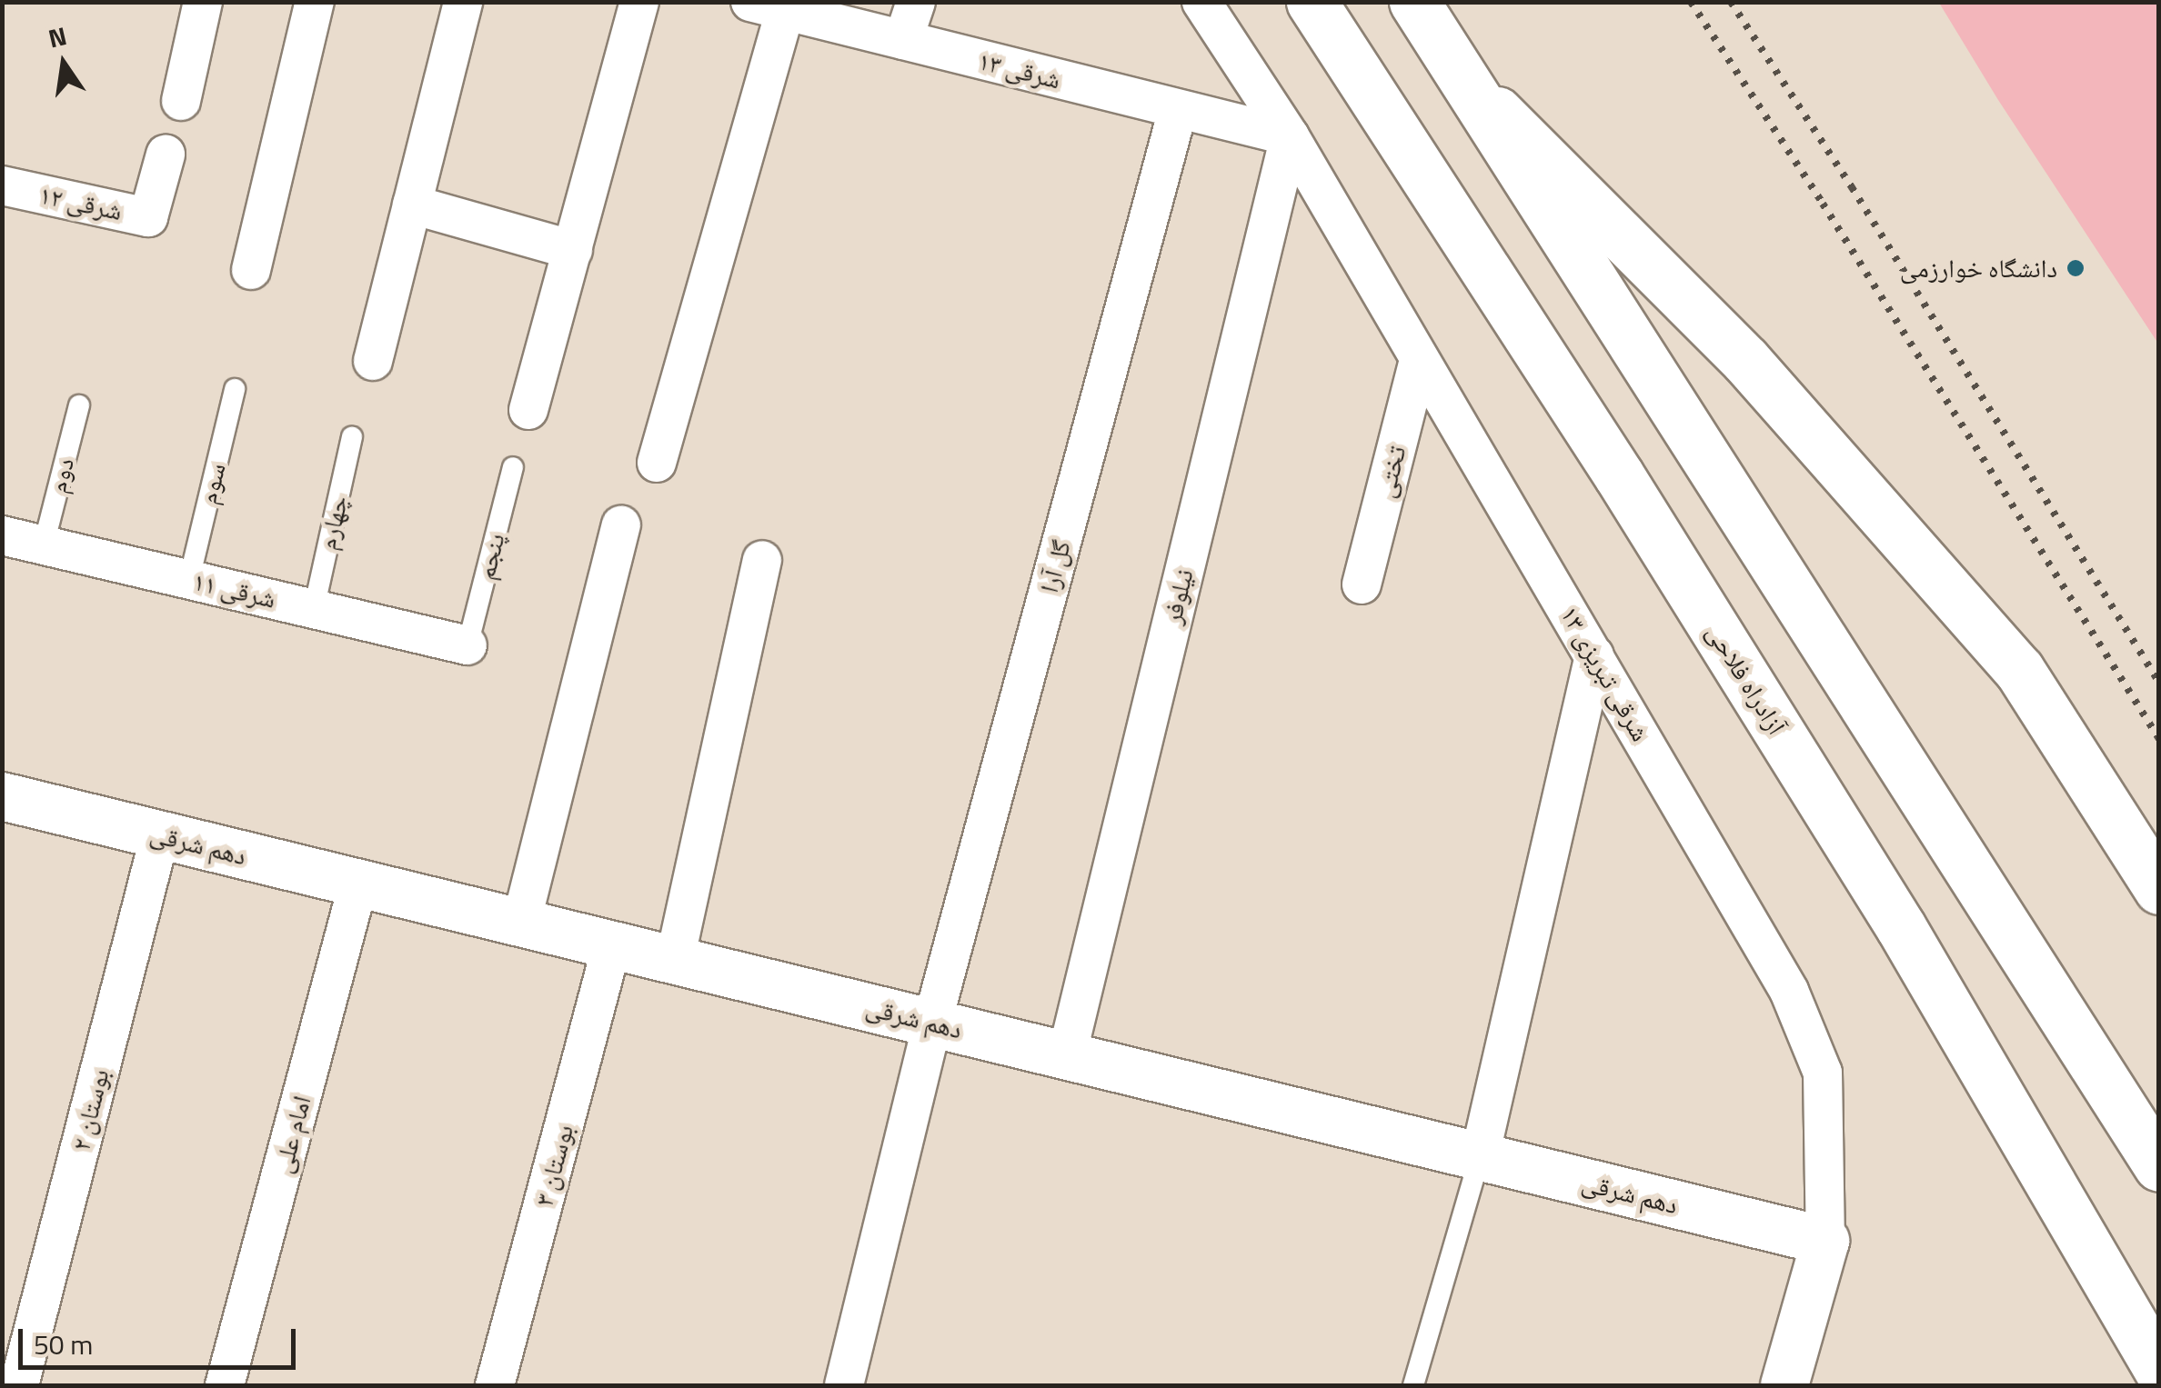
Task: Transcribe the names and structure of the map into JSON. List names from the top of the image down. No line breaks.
{"streets":{"main road":["آزادراه فلاحی"],"street":["۱۳ شرقی","۱۲ شرقی","تختی","گل آرا","۱۱ شرقی","نیلوفر","۱۳ شرقی تبریزی","دهم شرقی","بوستان ۲","امام علی","بوستان ۳"],"lane":["دوم","سوم","چهارم","پنجم"]},"crossings":[["۱۳ شرقی","گل آرا"],["۱۳ شرقی","نیلوفر"],["۱۳ شرقی","۱۳ شرقی تبریزی"],["تختی","۱۳ شرقی تبریزی"],["دوم","۱۱ شرقی"],["سوم","۱۱ شرقی"],["چهارم","۱۱ شرقی"],["پنجم","۱۱ شرقی"],["گل آرا","دهم شرقی"],["نیلوفر","۱۳ شرقی تبریزی"],["نیلوفر","دهم شرقی"],["۱۳ شرقی تبریزی","دهم شرقی"],["دهم شرقی","بوستان ۲"],["دهم شرقی","امام علی"],["دهم شرقی","بوستان ۳"]],"places":["دانشگاه خوارزمی"],"scale_bar":"50 m","north":"top"}
